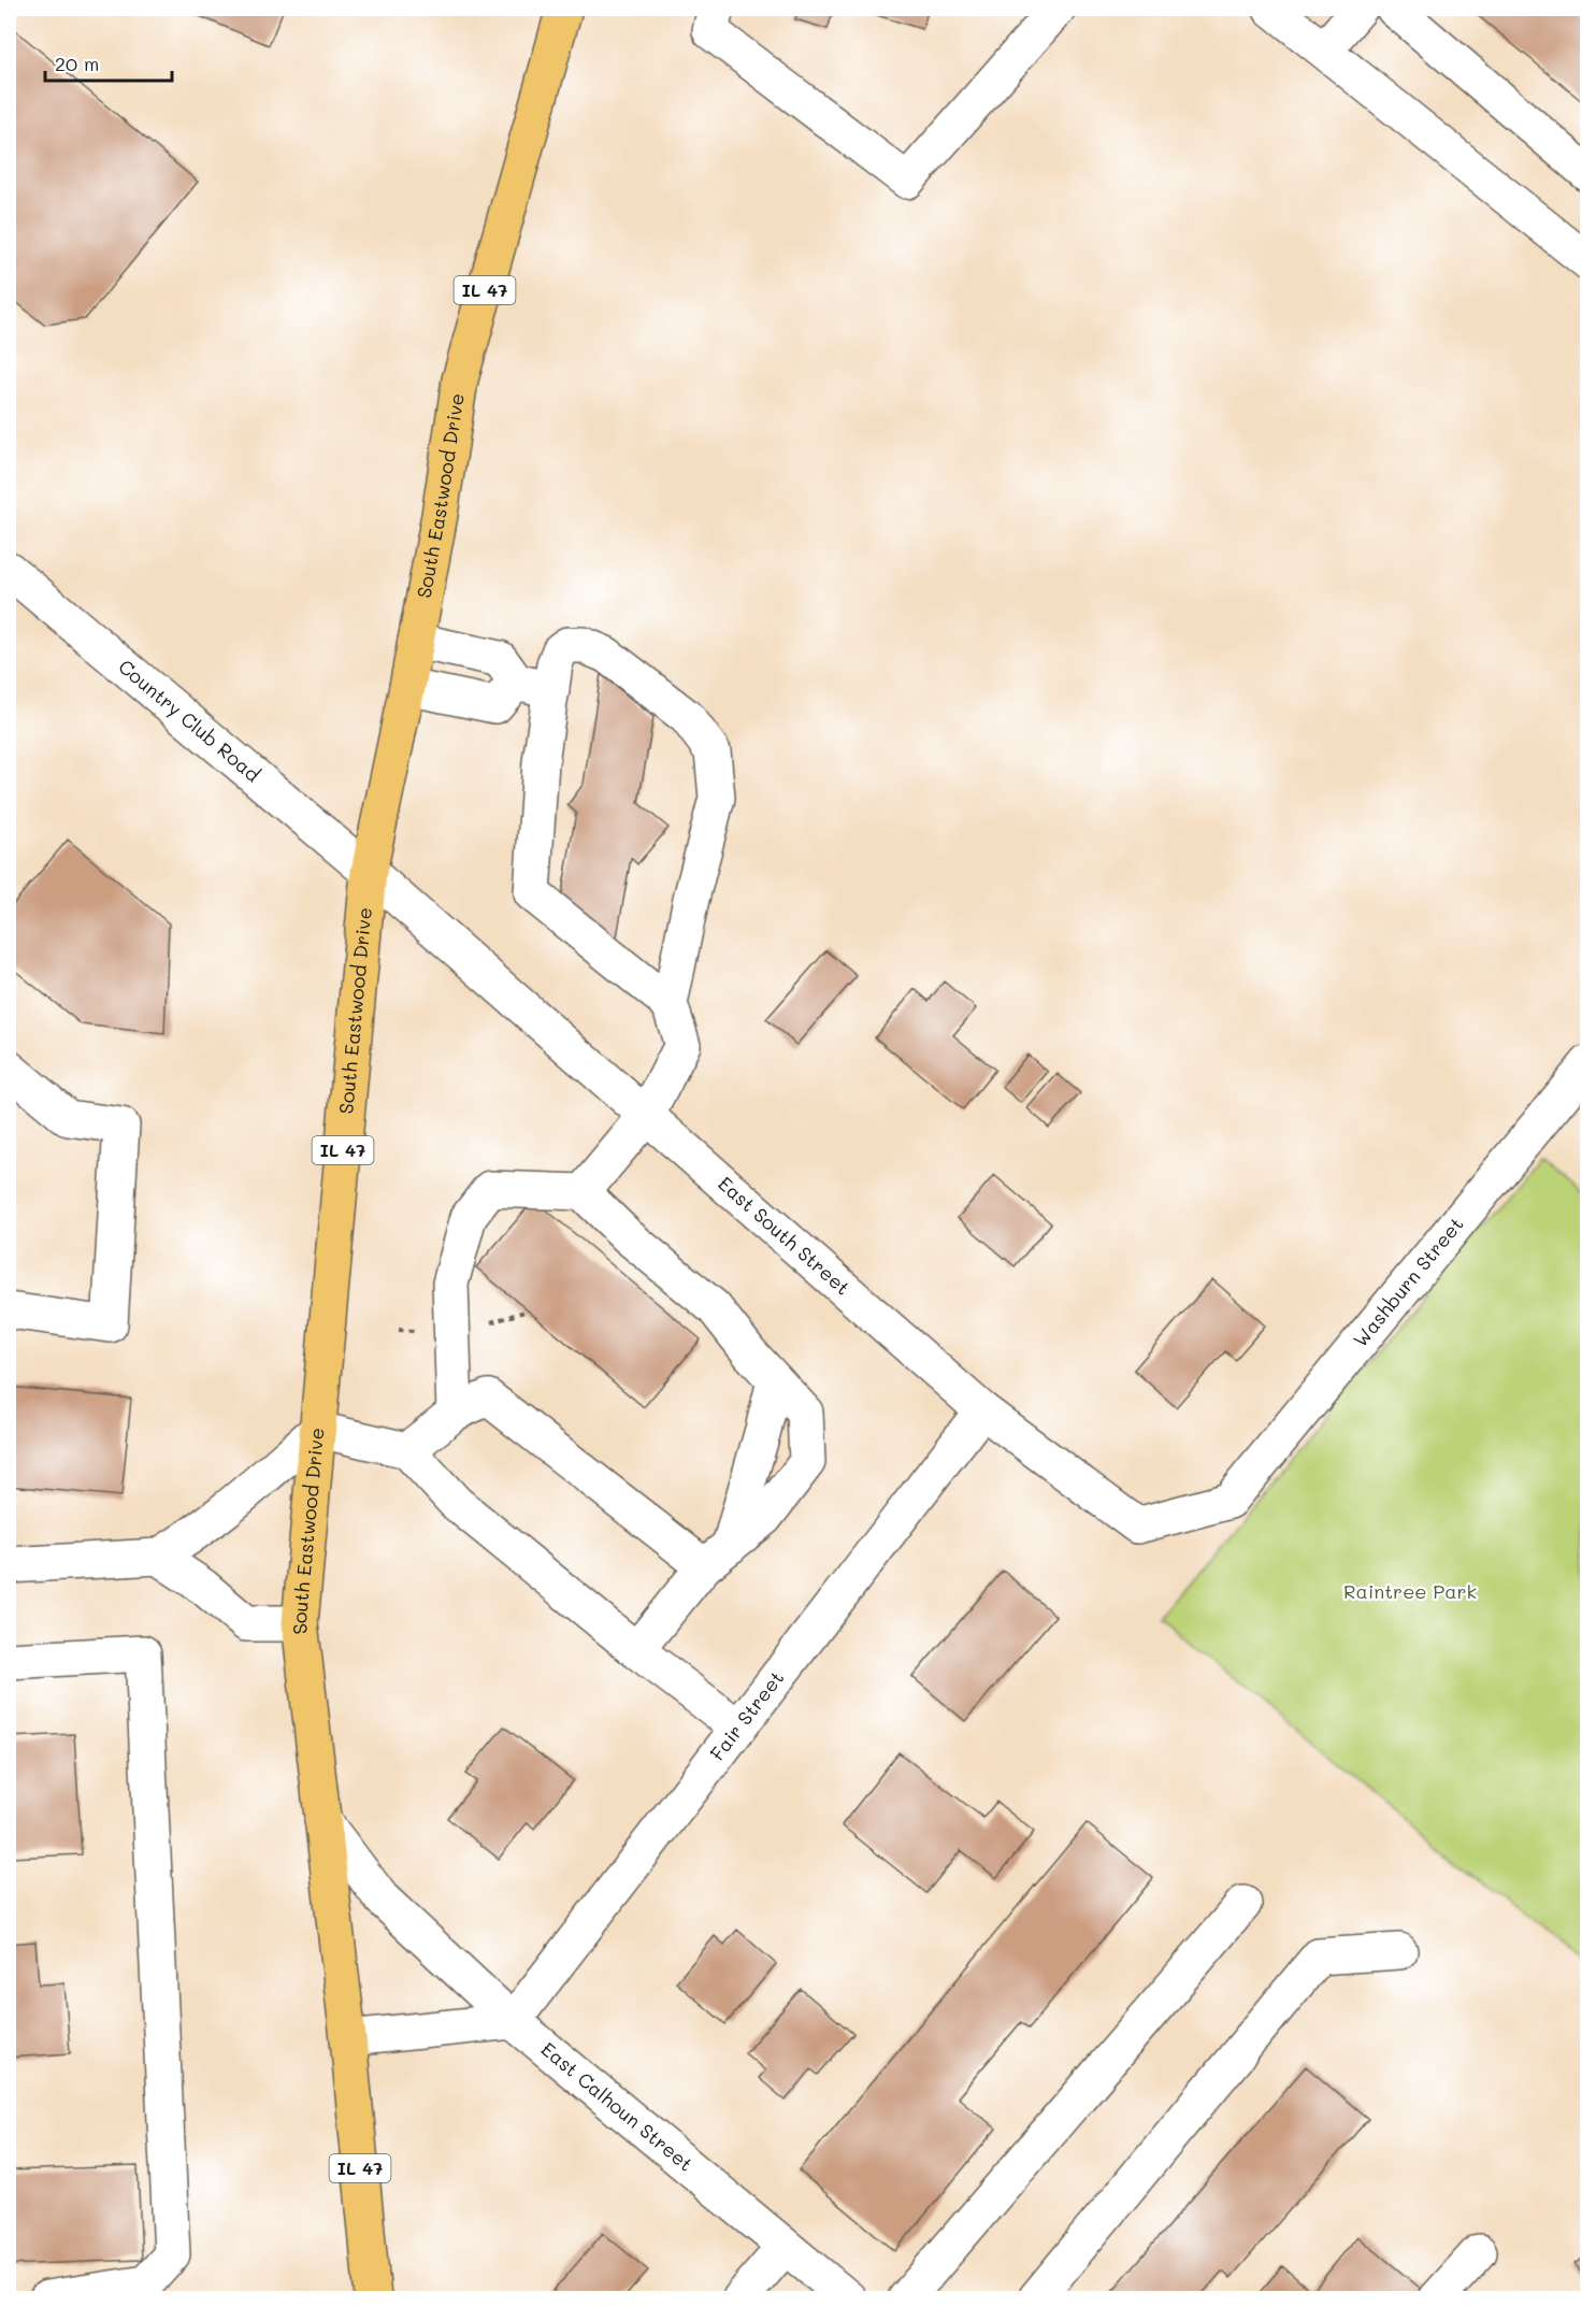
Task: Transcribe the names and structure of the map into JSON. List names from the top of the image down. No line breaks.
{"streets":{"main road":["IL 47","South Eastwood Drive"],"street":["Country Club Road","East South Street","Washburn Street","Fair Street","East Calhoun Street"]},"crossings":[["South Eastwood Drive","Country Club Road"],["South Eastwood Drive","East South Street"],["South Eastwood Drive","East Calhoun Street"],["Country Club Road","East South Street"],["East South Street","Washburn Street"],["East South Street","Fair Street"],["Fair Street","East Calhoun Street"]],"parks":["Raintree Park"],"scale_bar":"20 m"}
